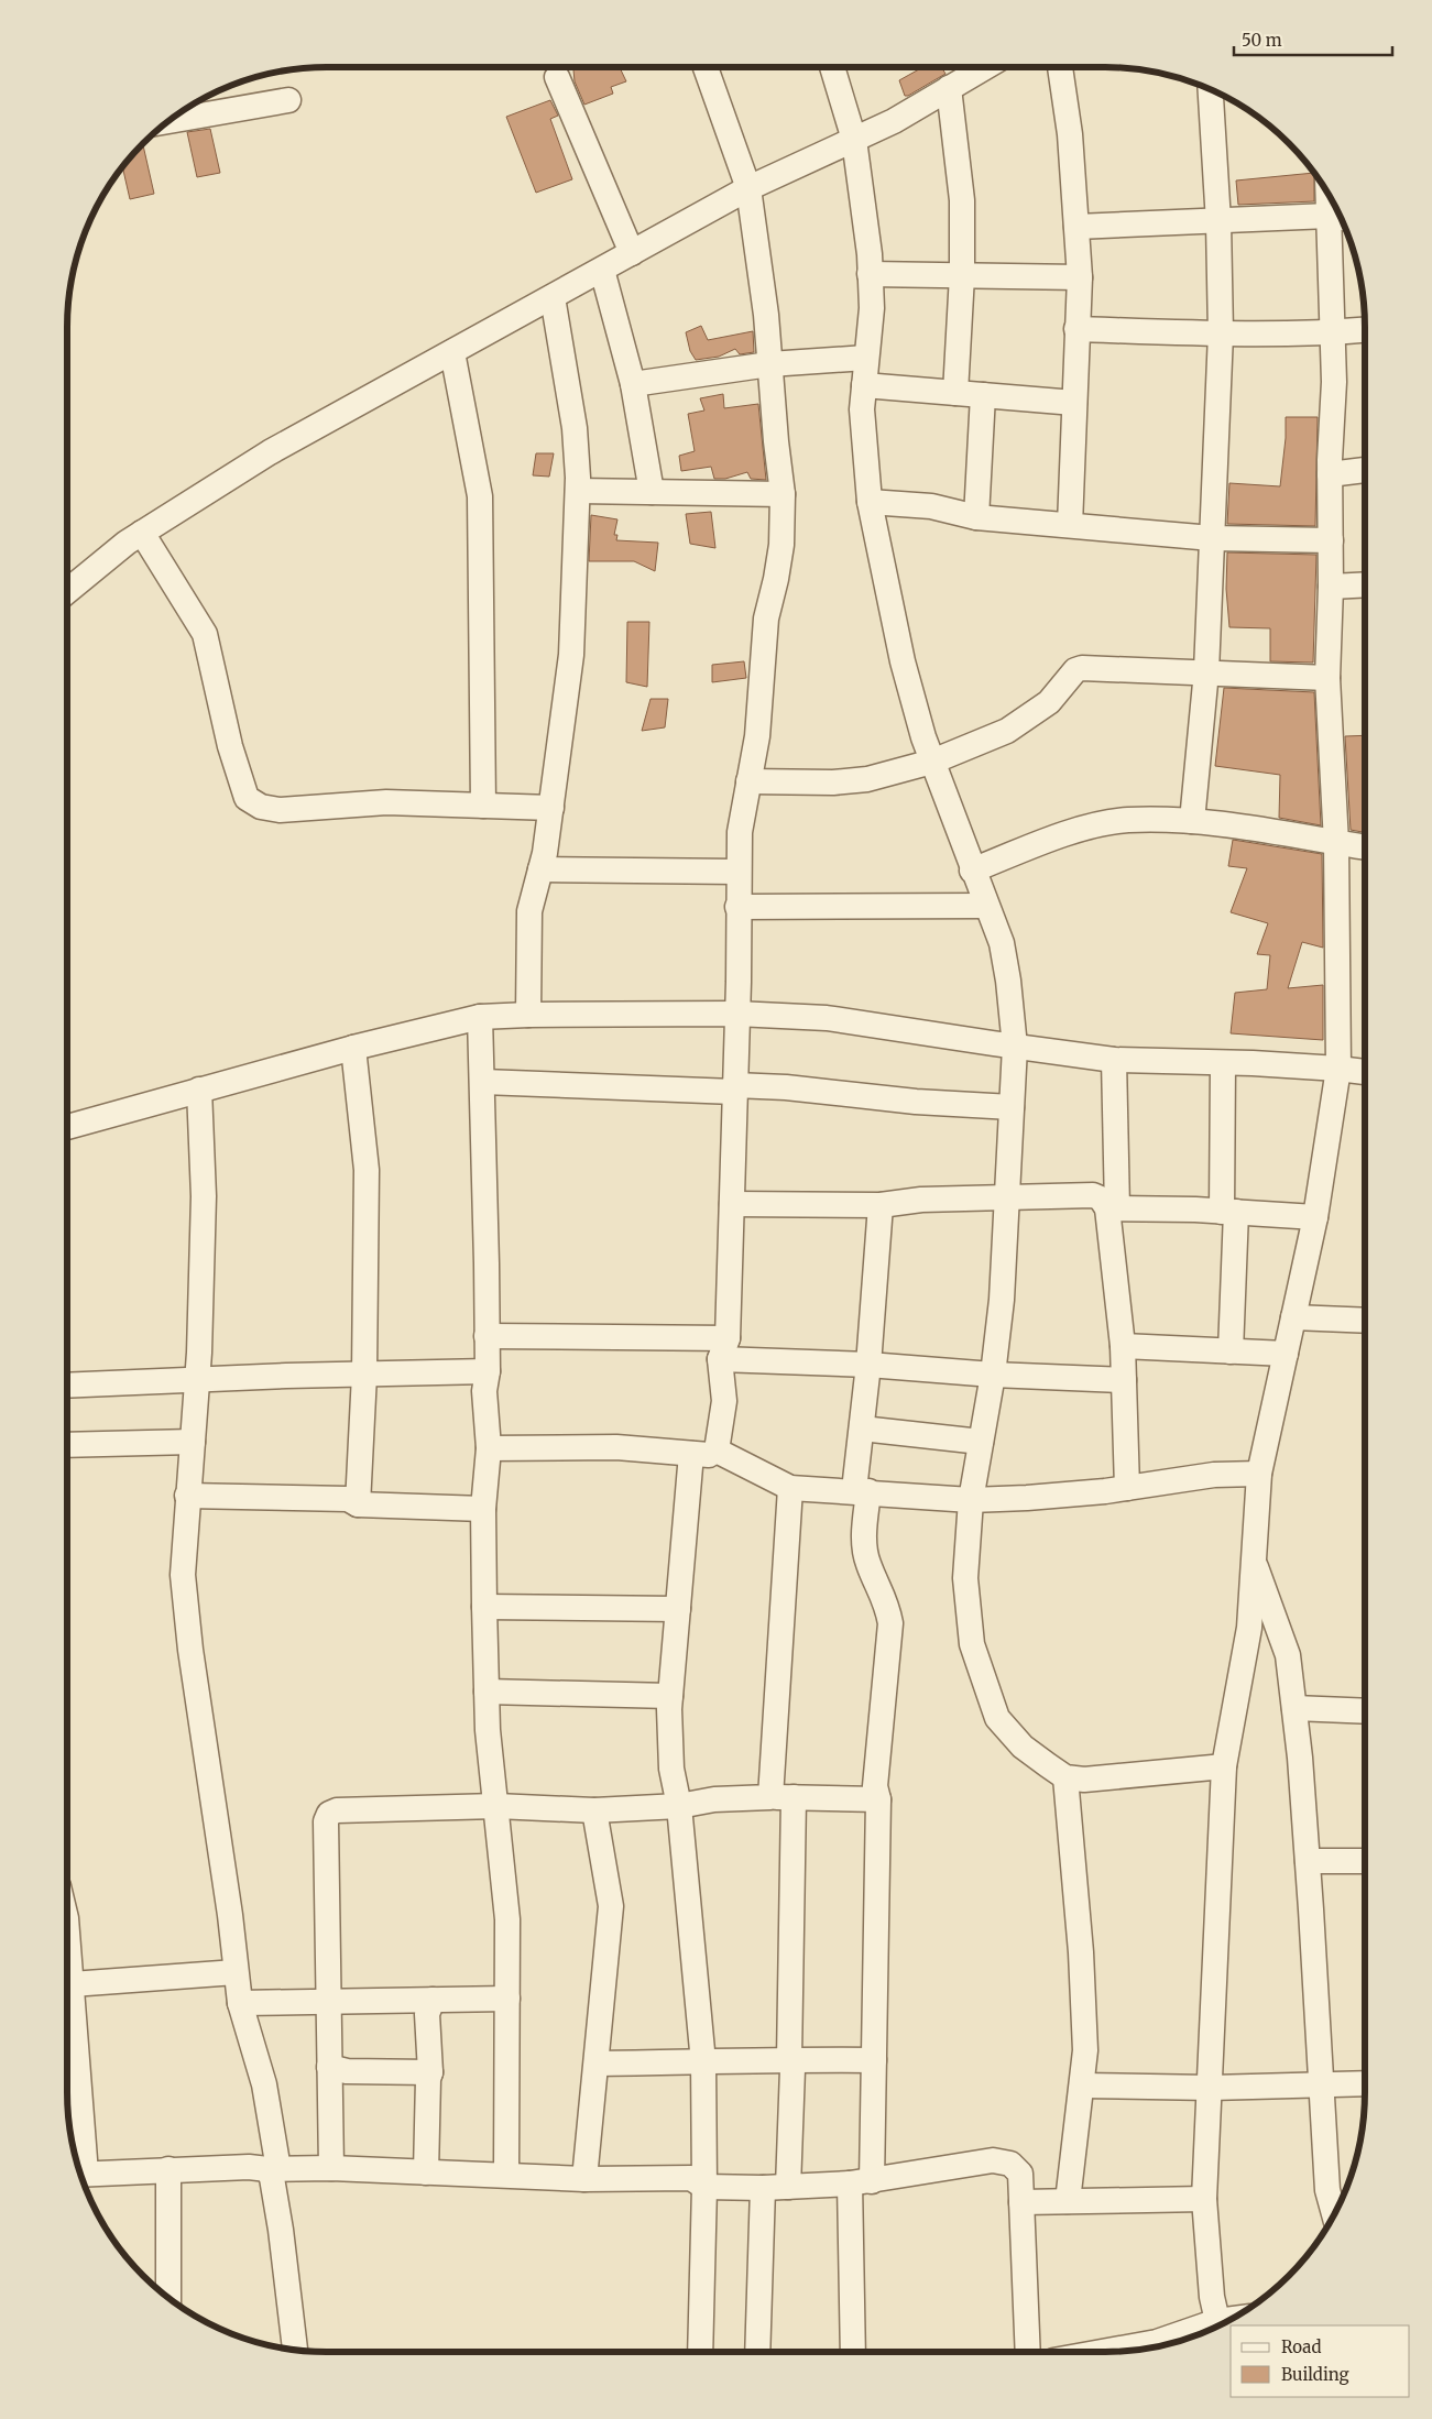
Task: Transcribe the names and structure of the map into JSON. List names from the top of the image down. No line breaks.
{"legend":["Road","Building"],"scale_bar":"50 m"}
